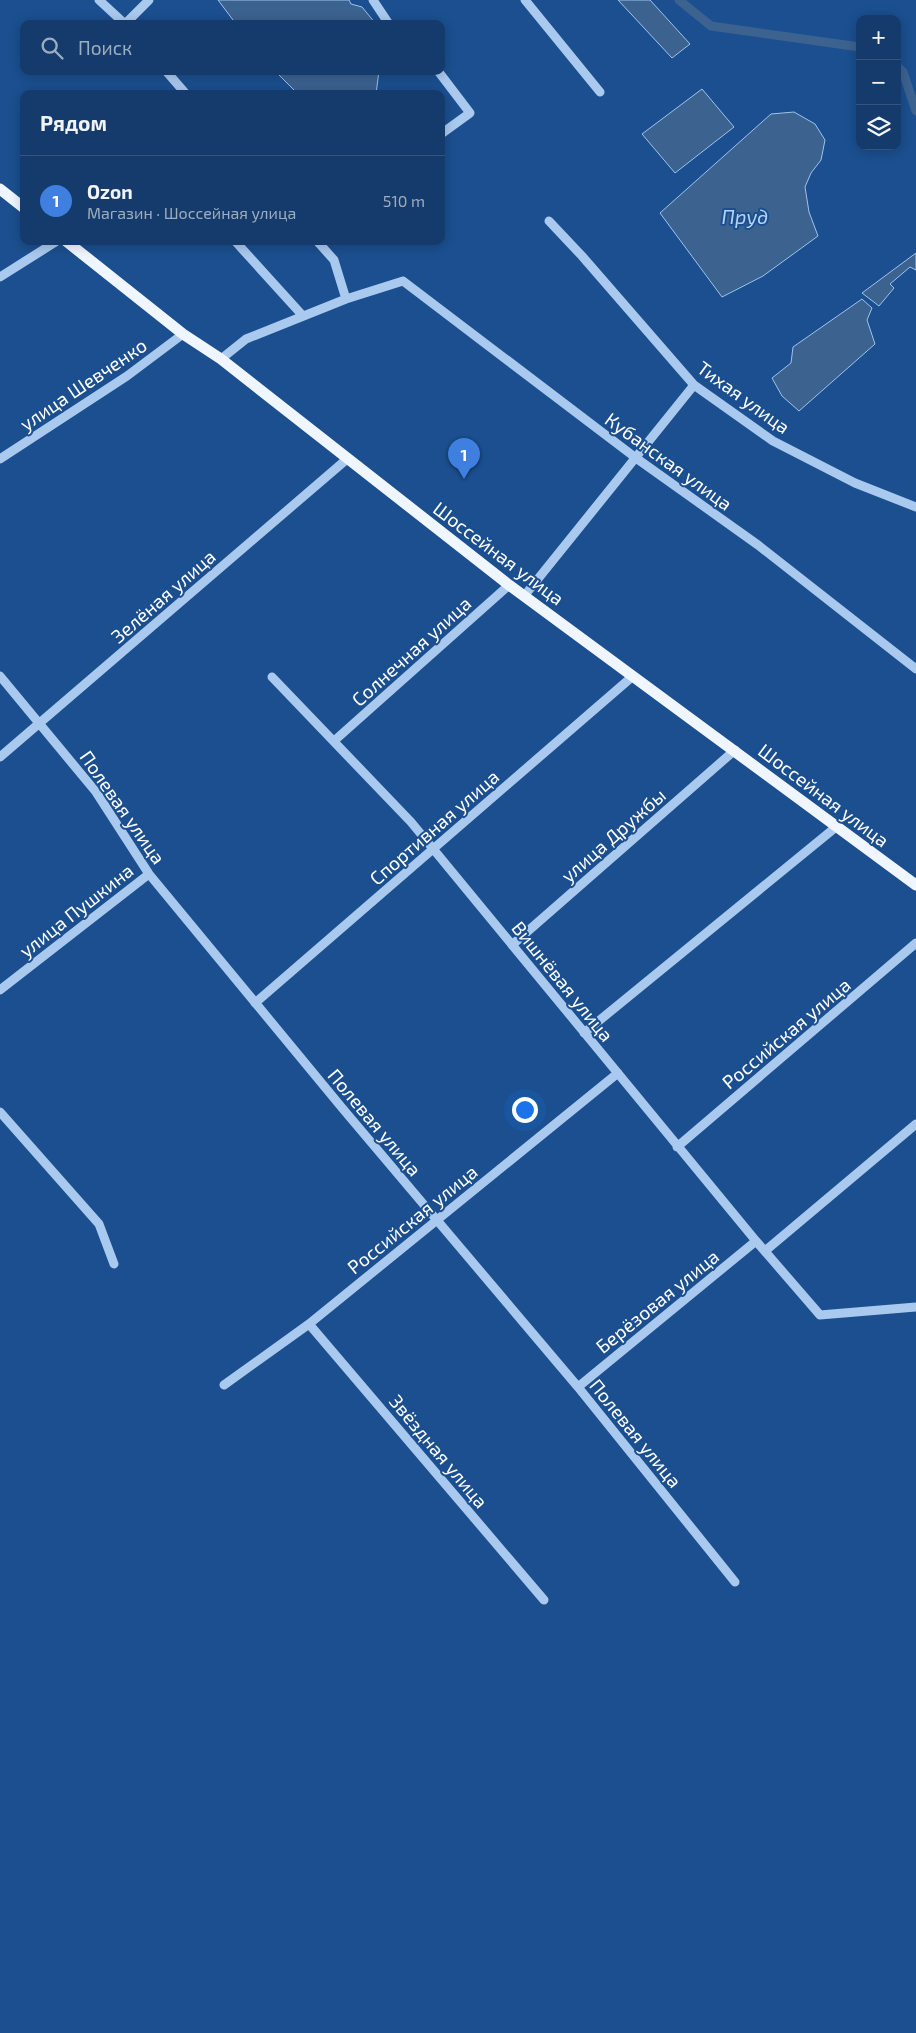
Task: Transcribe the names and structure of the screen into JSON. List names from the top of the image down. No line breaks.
{"streets":{"main road":["Шоссейная улица"],"street":["улица Шевченко","Тихая улица","Кубанская улица","Зелёная улица","Солнечная улица","Полевая улица","Спортивная улица","улица Дружбы","улица Пушкина","Вишнёвая улица","Российская улица","Берёзовая улица","Звёздная улица"]},"crossings":[["улица Шевченко","Шоссейная улица"],["Шоссейная улица","Зелёная улица"],["Шоссейная улица","Солнечная улица"],["Шоссейная улица","Спортивная улица"],["Шоссейная улица","улица Дружбы"],["Зелёная улица","Полевая улица"],["Солнечная улица","Вишнёвая улица"],["Полевая улица","Спортивная улица"],["Полевая улица","улица Пушкина"],["Полевая улица","Российская улица"],["Полевая улица","Берёзовая улица"],["Спортивная улица","Вишнёвая улица"],["улица Дружбы","Вишнёвая улица"],["Вишнёвая улица","Российская улица"],["Вишнёвая улица","Берёзовая улица"],["Российская улица","Звёздная улица"]],"water":["Пруд"],"page":{"map_buttons":["+","−"],"search":"Поиск","heading":"Рядом","list":[{"mark":"1","name":"Ozon","note":"Магазин · Шоссейная улица","value":"510 m"}],"pins":"1"}}
